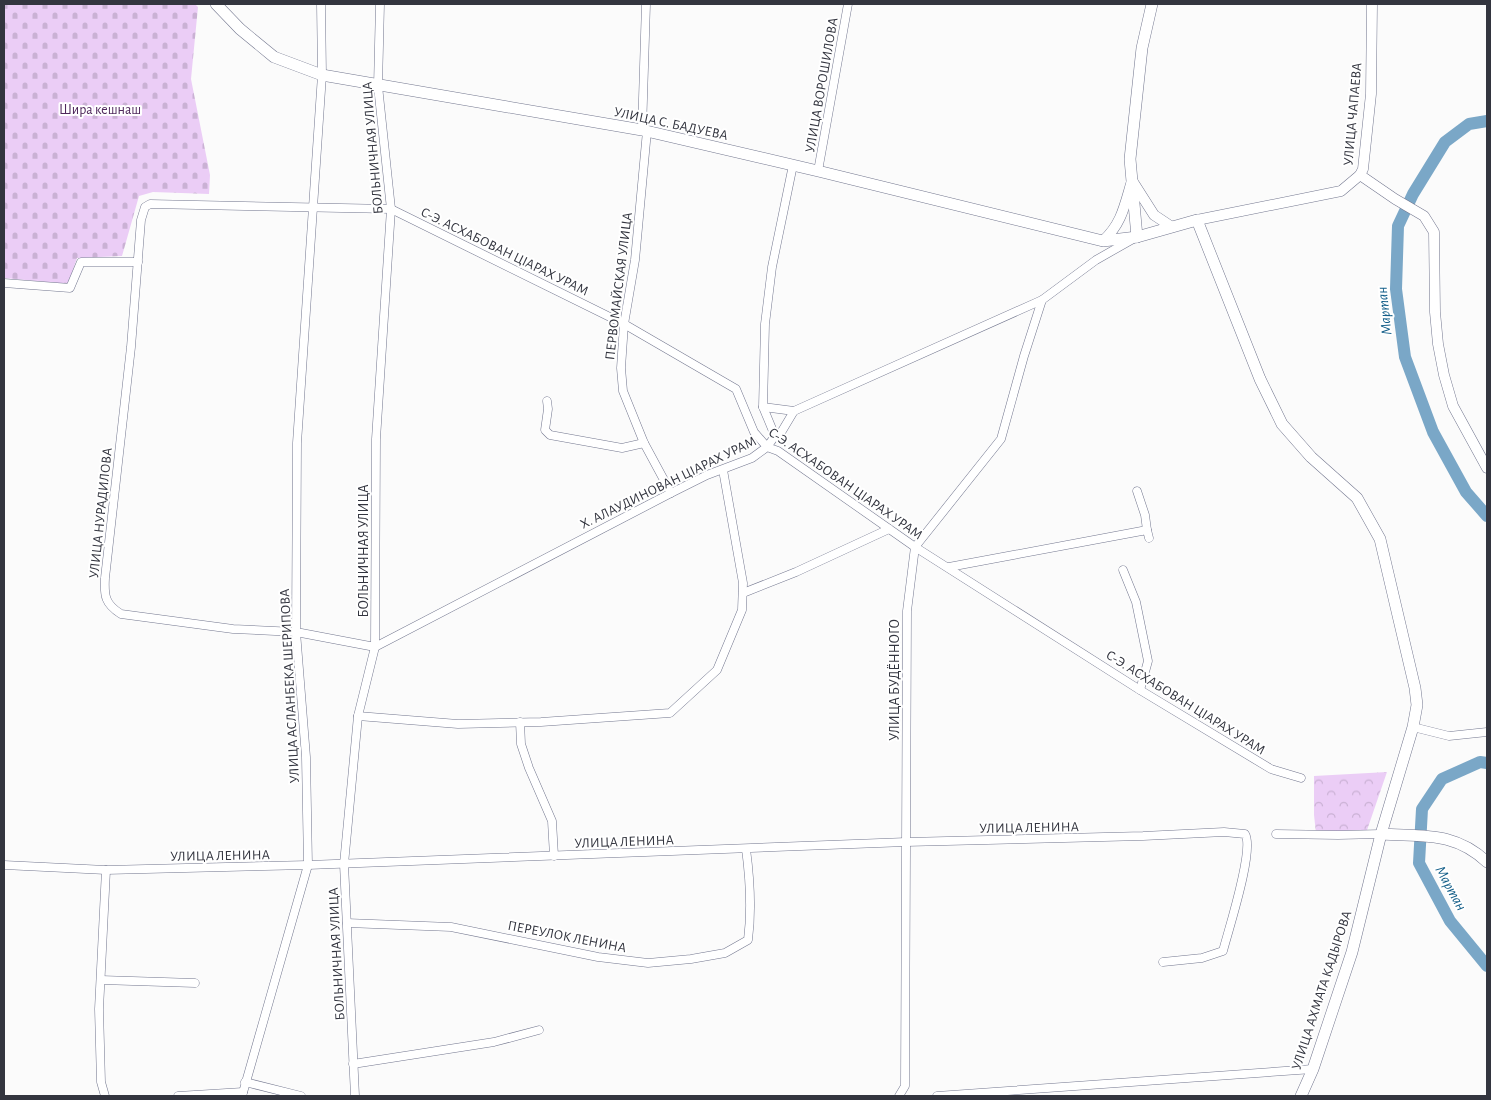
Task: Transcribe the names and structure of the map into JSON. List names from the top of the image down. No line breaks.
{"streets":{"main road":["УЛИЦА С. БАДУЕВА","УЛИЦА АХМАТА КАДЫРОВА"],"street":["УЛИЦА ВОРОШИЛОВА","УЛИЦА ЧАПАЕВА","БОЛЬНИЧНАЯ УЛИЦА","С-Э. АСХАБОВАН ЦIАРАХ УРАМ","ПЕРВОМАЙСКАЯ УЛИЦА","Х. АЛАУДИНОВАН ЦIАРАХ УРАМ","УЛИЦА НУРАДИЛОВА","УЛИЦА БУДЁННОГО","УЛИЦА АСЛАНБЕКА ШЕРИПОВА","УЛИЦА ЛЕНИНА","ПЕРЕУЛОК ЛЕНИНА"]},"crossings":[["УЛИЦА ВОРОШИЛОВА","УЛИЦА С. БАДУЕВА"],["УЛИЦА ЧАПАЕВА","УЛИЦА С. БАДУЕВА"],["УЛИЦА ЧАПАЕВА","УЛИЦА АХМАТА КАДЫРОВА"],["УЛИЦА С. БАДУЕВА","БОЛЬНИЧНАЯ УЛИЦА"],["УЛИЦА С. БАДУЕВА","ПЕРВОМАЙСКАЯ УЛИЦА"],["УЛИЦА С. БАДУЕВА","УЛИЦА АСЛАНБЕКА ШЕРИПОВА"],["УЛИЦА С. БАДУЕВА","УЛИЦА АХМАТА КАДЫРОВА"],["БОЛЬНИЧНАЯ УЛИЦА","С-Э. АСХАБОВАН ЦIАРАХ УРАМ"],["БОЛЬНИЧНАЯ УЛИЦА","Х. АЛАУДИНОВАН ЦIАРАХ УРАМ"],["БОЛЬНИЧНАЯ УЛИЦА","УЛИЦА ЛЕНИНА"],["БОЛЬНИЧНАЯ УЛИЦА","ПЕРЕУЛОК ЛЕНИНА"],["С-Э. АСХАБОВАН ЦIАРАХ УРАМ","ПЕРВОМАЙСКАЯ УЛИЦА"],["С-Э. АСХАБОВАН ЦIАРАХ УРАМ","Х. АЛАУДИНОВАН ЦIАРАХ УРАМ"],["С-Э. АСХАБОВАН ЦIАРАХ УРАМ","УЛИЦА НУРАДИЛОВА"],["С-Э. АСХАБОВАН ЦIАРАХ УРАМ","УЛИЦА БУДЁННОГО"],["С-Э. АСХАБОВАН ЦIАРАХ УРАМ","УЛИЦА АСЛАНБЕКА ШЕРИПОВА"],["ПЕРВОМАЙСКАЯ УЛИЦА","Х. АЛАУДИНОВАН ЦIАРАХ УРАМ"],["УЛИЦА НУРАДИЛОВА","УЛИЦА АСЛАНБЕКА ШЕРИПОВА"],["УЛИЦА БУДЁННОГО","УЛИЦА ЛЕНИНА"],["УЛИЦА АСЛАНБЕКА ШЕРИПОВА","УЛИЦА ЛЕНИНА"],["УЛИЦА ЛЕНИНА","ПЕРЕУЛОК ЛЕНИНА"]],"water":["Мартан"],"parks":["Шира кешнаш"]}
